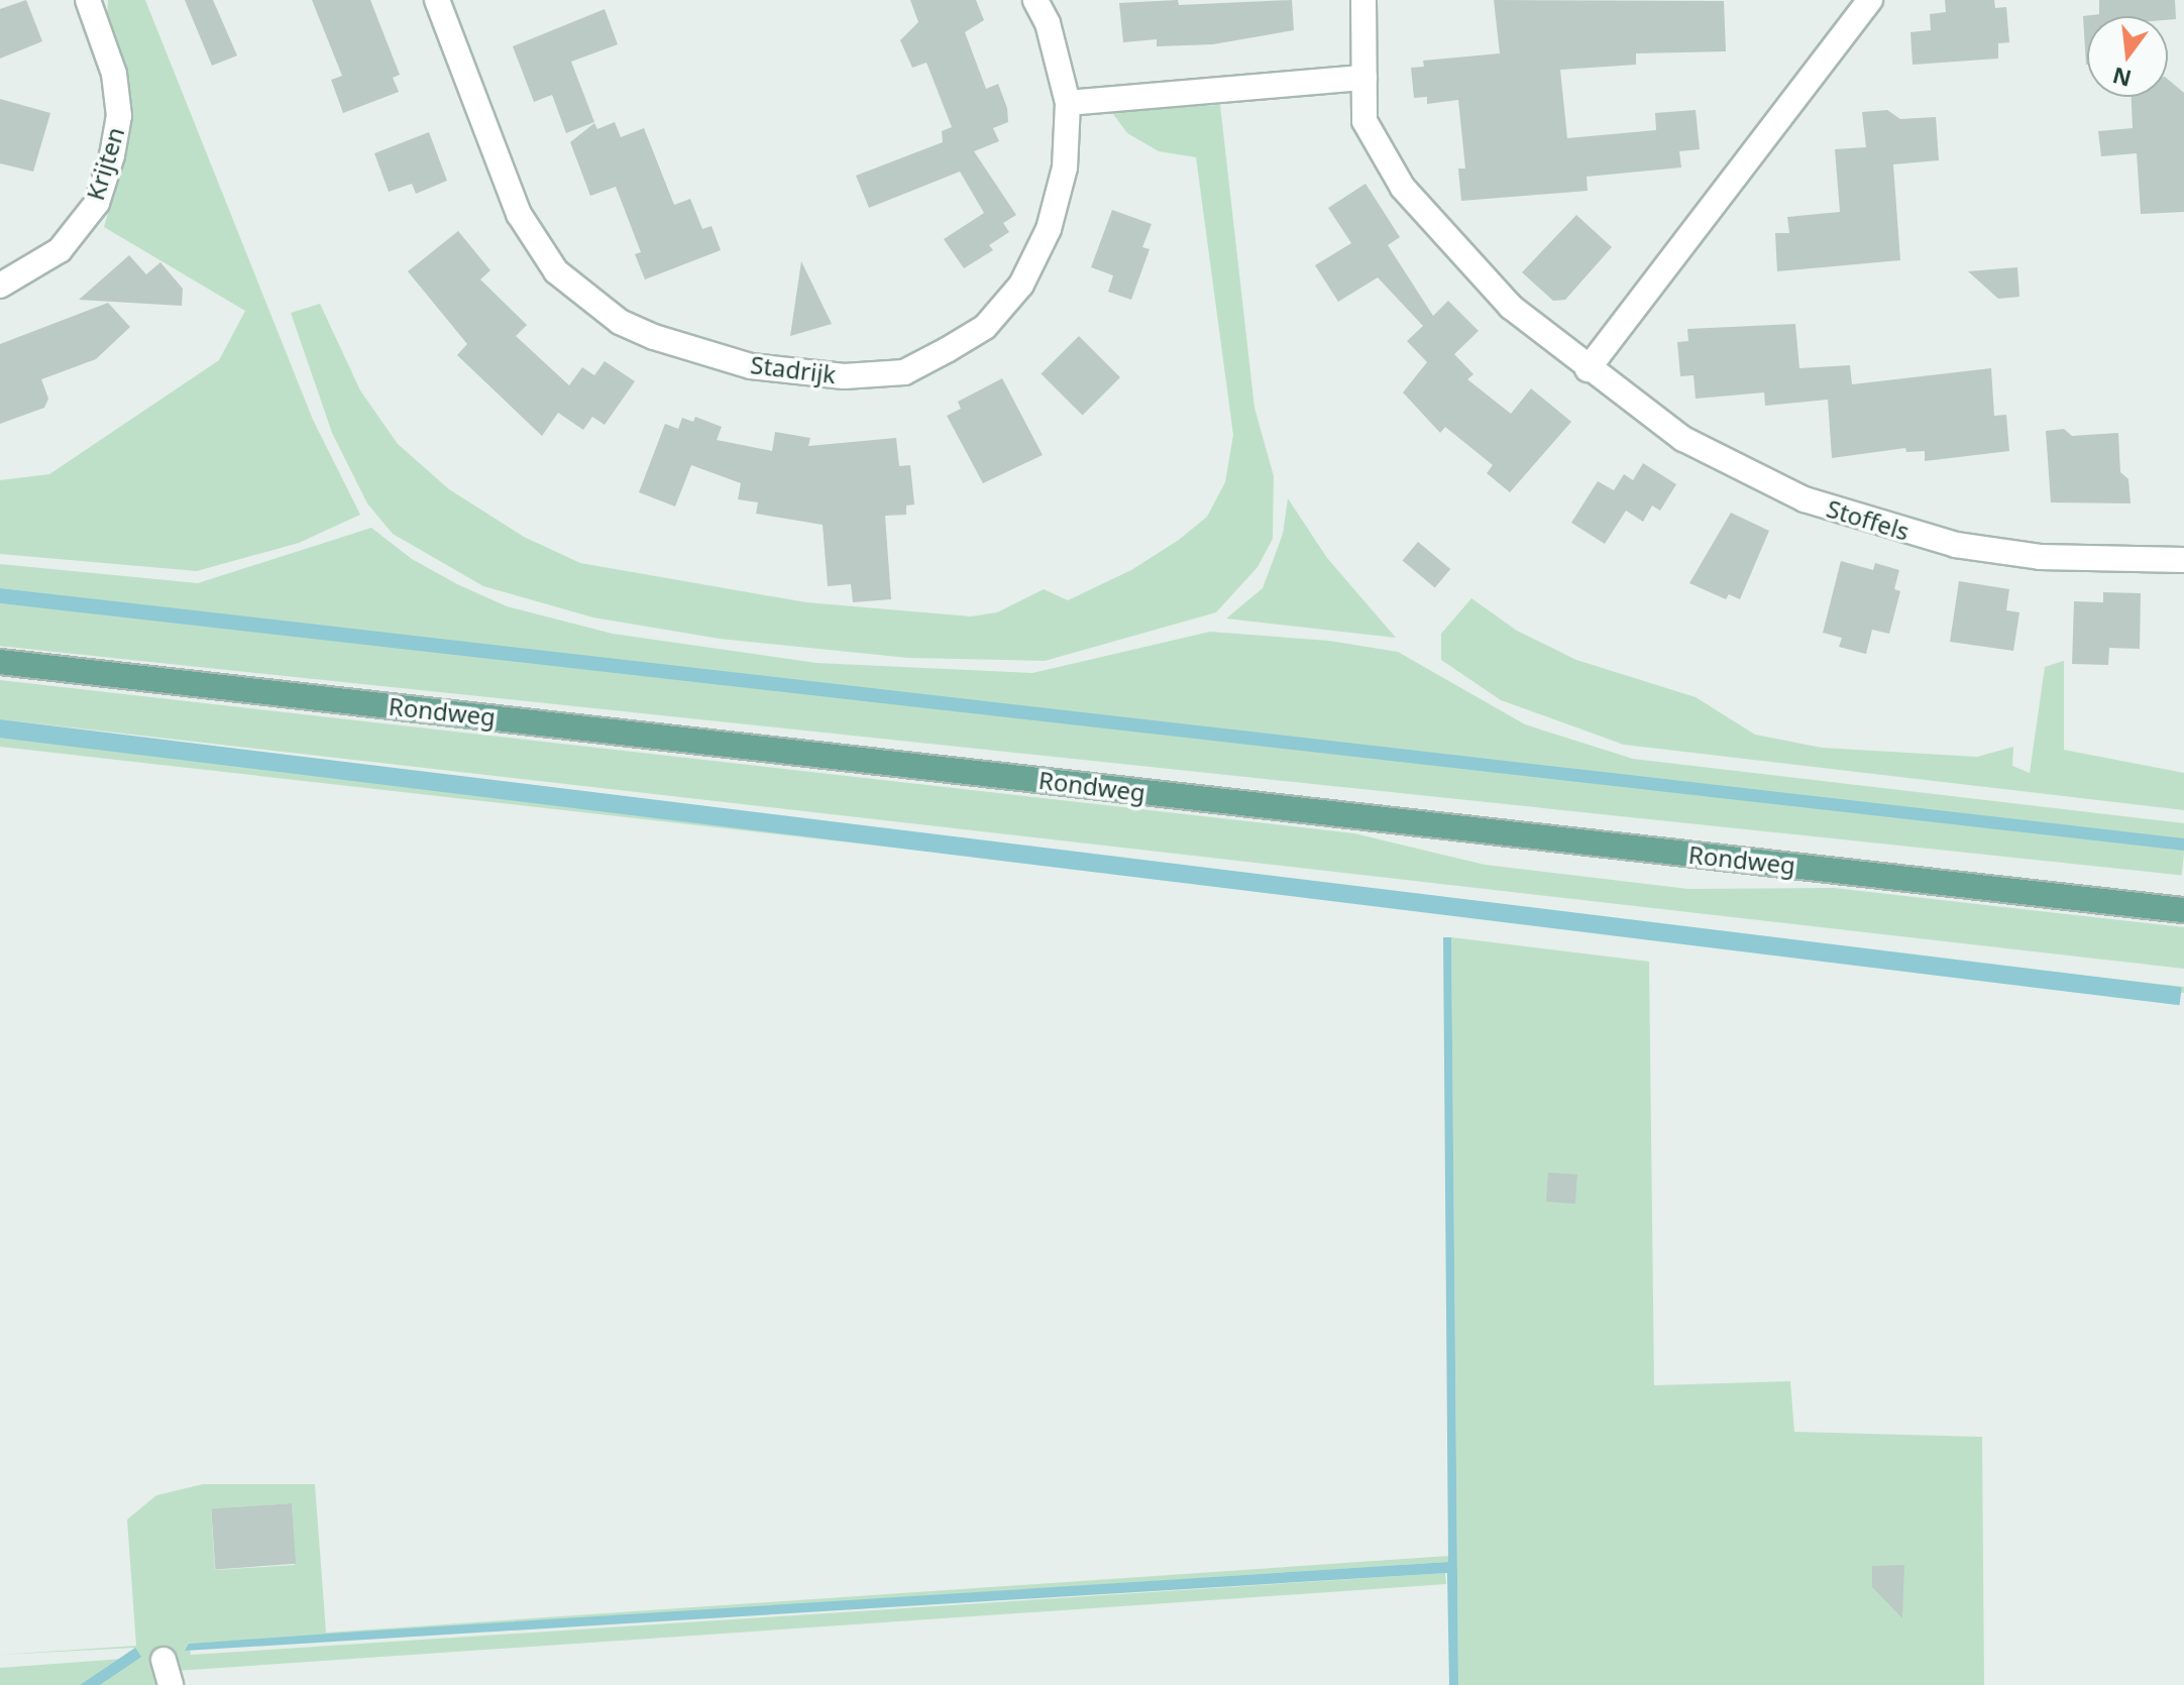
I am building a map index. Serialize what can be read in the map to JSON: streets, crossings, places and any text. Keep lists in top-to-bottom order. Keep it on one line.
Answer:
{"streets":{"main road":["Rondweg"],"street":["Krijten","Stadrijk","Stoffels"]},"north":"bottom"}
